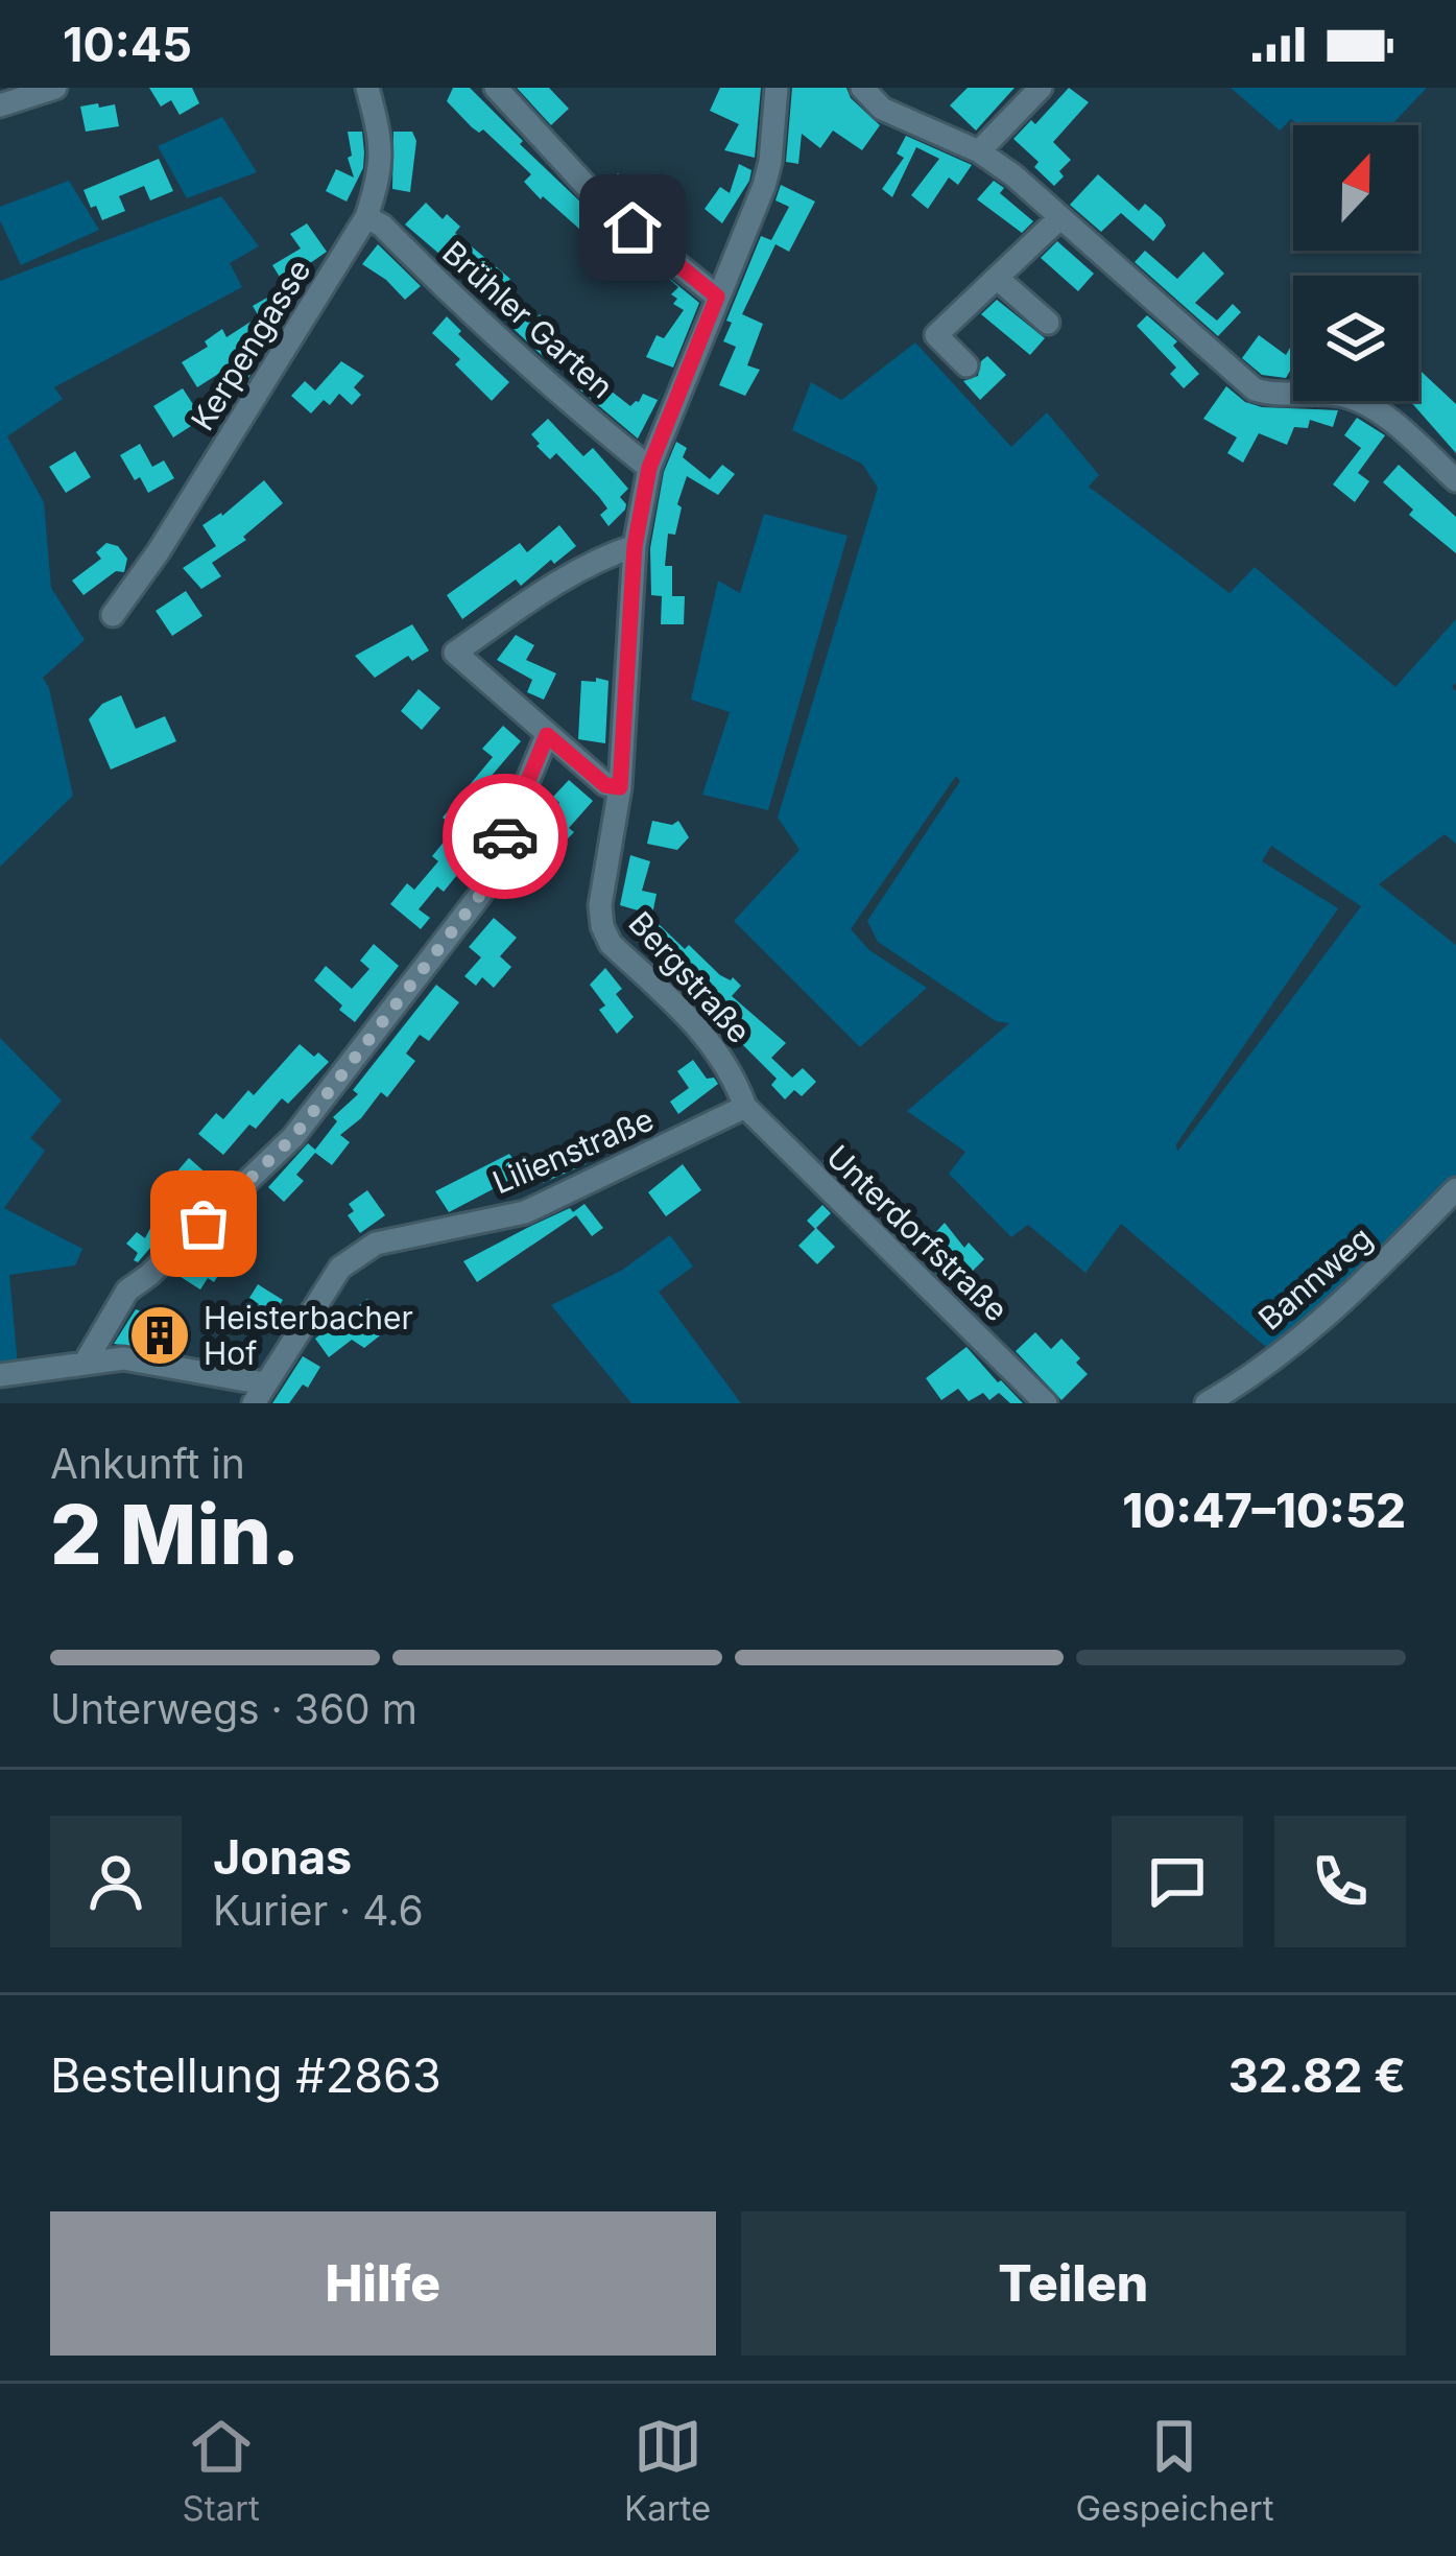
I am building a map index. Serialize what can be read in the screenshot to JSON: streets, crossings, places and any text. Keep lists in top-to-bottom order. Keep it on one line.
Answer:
{"streets":{"street":["Brühler Garten","Kerpengasse","Bergstraße","Lilienstraße","Unterdorfstraße","Bannweg"]},"crossings":[["Brühler Garten","Kerpengasse"],["Brühler Garten","Bergstraße"],["Bergstraße","Lilienstraße"],["Bergstraße","Unterdorfstraße"],["Lilienstraße","Unterdorfstraße"]],"places":{"building":["Heisterbacher Hof"]},"north":"top","page":{"status":"10:45","heading":["2 Min.","Ankunft in","10:47–10:52"],"panel":["Jonas","Kurier · 4.6","Bestellung #2863","32.82 €"],"bar":"Unterwegs · 360 m","buttons":["Hilfe","Teilen"],"tabs":["Start","Karte","Gespeichert"]}}
